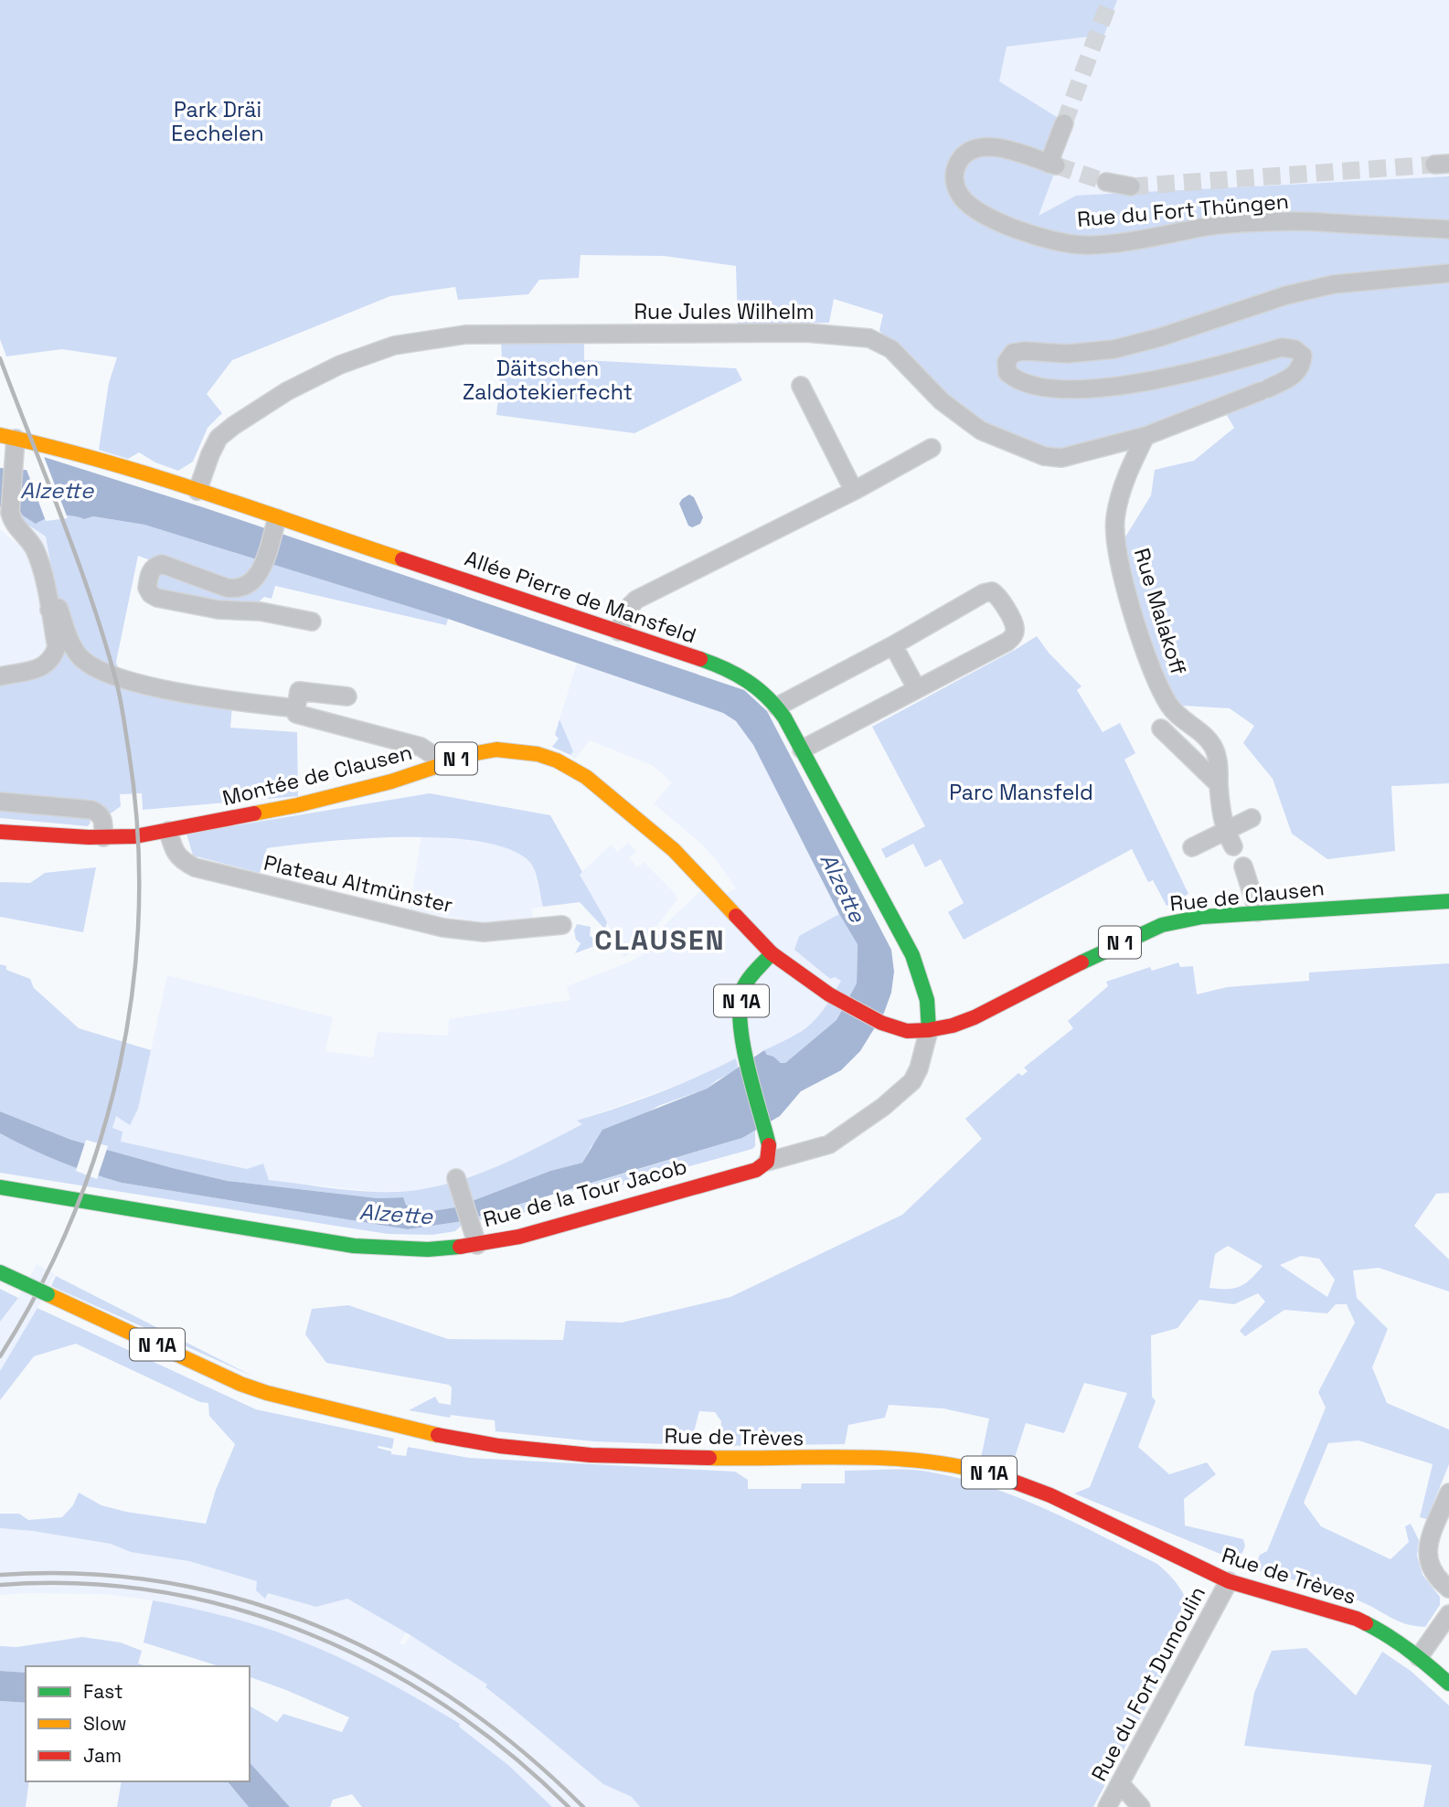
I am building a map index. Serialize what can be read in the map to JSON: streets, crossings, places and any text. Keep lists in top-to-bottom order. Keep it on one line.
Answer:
{"streets":{"main road":["Allée Pierre de Mansfeld","N 1","Montée de Clausen","Rue de Clausen","N 1A","Rue de la Tour Jacob","Rue de Trèves"],"street":["Rue du Fort Thüngen","Rue Jules Wilhelm","Rue Malakoff","Plateau Altmünster","Rue du Fort Dumoulin"]},"crossings":[["Rue Jules Wilhelm","Allée Pierre de Mansfeld"],["Rue Jules Wilhelm","Rue Malakoff"],["Allée Pierre de Mansfeld","Montée de Clausen"],["Allée Pierre de Mansfeld","Rue de Clausen"],["Allée Pierre de Mansfeld","Rue de la Tour Jacob"],["Montée de Clausen","Plateau Altmünster"],["Montée de Clausen","Rue de Clausen"],["Montée de Clausen","N 1A"],["Montée de Clausen","Rue de la Tour Jacob"],["Rue de Clausen","Rue de la Tour Jacob"],["N 1A","Rue de la Tour Jacob"],["Rue de Trèves","Rue du Fort Dumoulin"]],"districts":["CLAUSEN"],"water":["Alzette"],"parks":["Park Dräi Eechelen","Däitschen Zaldotekierfecht","Parc Mansfeld"],"legend":["Fast","Slow","Jam"]}
